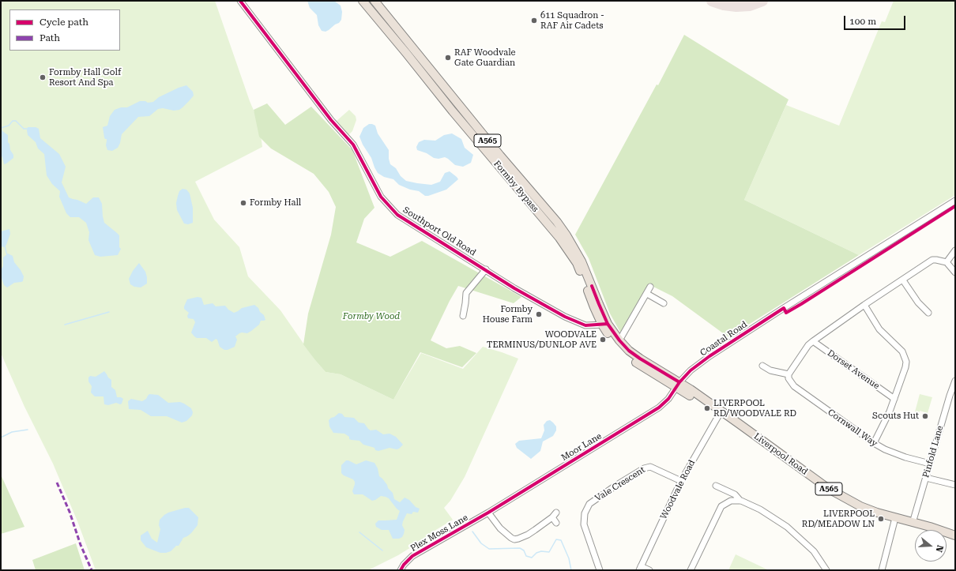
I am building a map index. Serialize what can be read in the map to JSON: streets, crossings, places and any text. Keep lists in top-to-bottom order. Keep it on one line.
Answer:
{"streets":{"highway":["A565","Formby Bypass","Liverpool Road"],"street":["Southport Old Road","Coastal Road","Dorset Avenue","Cornwall Way","Moor Lane","Pinfold Lane","Vale Crescent","Woodvale Road","Plex Moss Lane"]},"crossings":[["Formby Bypass","Southport Old Road"],["Formby Bypass","Liverpool Road"],["Southport Old Road","Liverpool Road"],["Coastal Road","Moor Lane"],["Coastal Road","Liverpool Road"],["Cornwall Way","Pinfold Lane"],["Moor Lane","Liverpool Road"],["Moor Lane","Plex Moss Lane"],["Pinfold Lane","Liverpool Road"],["Liverpool Road","Woodvale Road"],["Vale Crescent","Woodvale Road"]],"parks":["Formby Wood"],"places":["611 Squadron - RAF Air Cadets","RAF Woodvale Gate Guardian","Formby Hall Golf Resort And Spa","Formby Hall","Formby House Farm","WOODVALE TERMINUS/DUNLOP AVE","LIVERPOOL RD/WOODVALE RD","Scouts Hut","LIVERPOOL RD/MEADOW LN"],"legend":["Cycle path","Path"],"scale_bar":"100 m","north":"right"}
